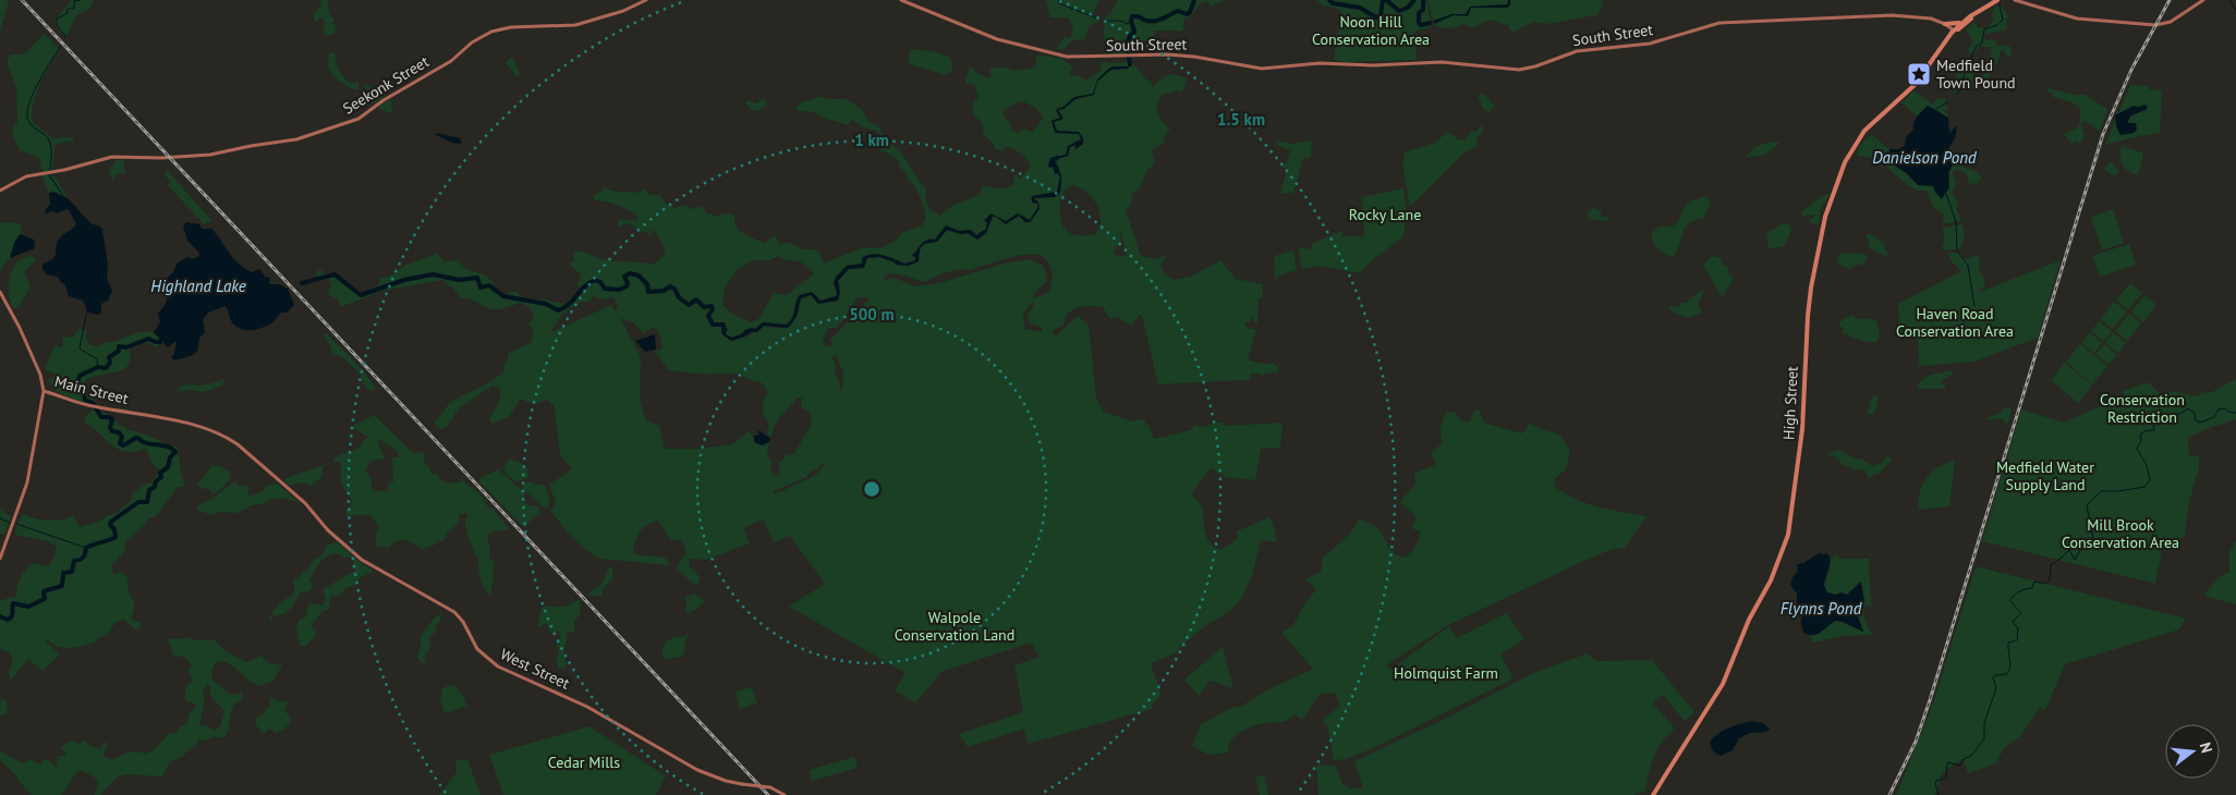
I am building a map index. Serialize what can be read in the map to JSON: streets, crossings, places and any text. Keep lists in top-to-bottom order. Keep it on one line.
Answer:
{"streets":{"main road":["South Street","Seekonk Street","Main Street","High Street","West Street"]},"crossings":[["South Street","High Street"],["Main Street","West Street"]],"water":["Danielson Pond","Highland Lake","Flynns Pond"],"parks":["Noon Hill Conservation Area","Rocky Lane","Haven Road Conservation Area","Conservation Restriction","Medfield Water Supply Land","Mill Brook Conservation Area","Walpole Conservation Land","Holmquist Farm","Cedar Mills"],"places":{"place":["Medfield Town Pound"]},"north":"right","rings":["1.5 km","1 km","500 m"]}
